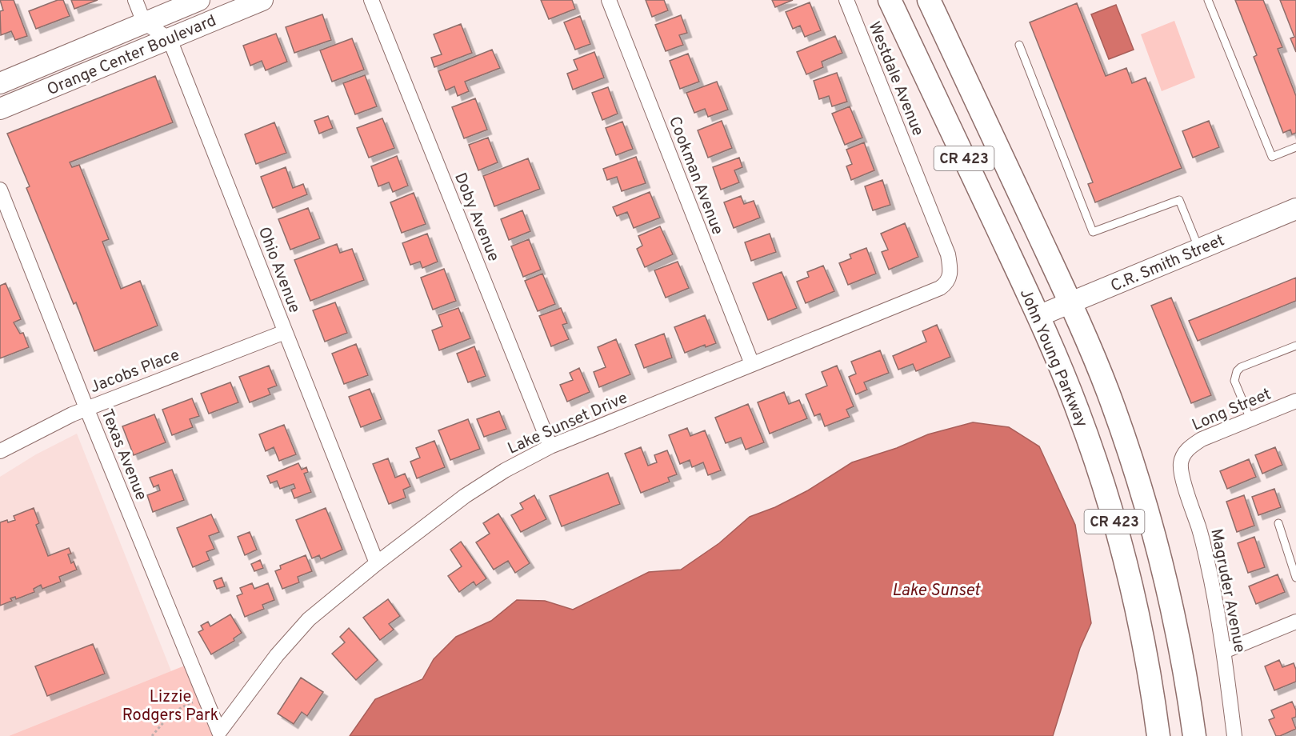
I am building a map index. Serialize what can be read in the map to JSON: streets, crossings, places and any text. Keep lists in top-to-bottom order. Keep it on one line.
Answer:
{"streets":{"main road":["CR 423","John Young Parkway"],"street":["Orange Center Boulevard","Westdale Avenue","Cookman Avenue","Doby Avenue","C.R. Smith Street","Ohio Avenue","Jacobs Place","Long Street","Lake Sunset Drive","Texas Avenue","Magruder Avenue"]},"crossings":[["Orange Center Boulevard","Ohio Avenue"],["Westdale Avenue","Lake Sunset Drive"],["CR 423","C.R. Smith Street"],["Cookman Avenue","Lake Sunset Drive"],["Doby Avenue","Lake Sunset Drive"],["C.R. Smith Street","John Young Parkway"],["Ohio Avenue","Jacobs Place"],["Ohio Avenue","Lake Sunset Drive"],["Jacobs Place","Texas Avenue"],["Long Street","Magruder Avenue"],["Lake Sunset Drive","Texas Avenue"]],"water":["Lake Sunset"],"parks":["Lizzie Rodgers Park"]}
